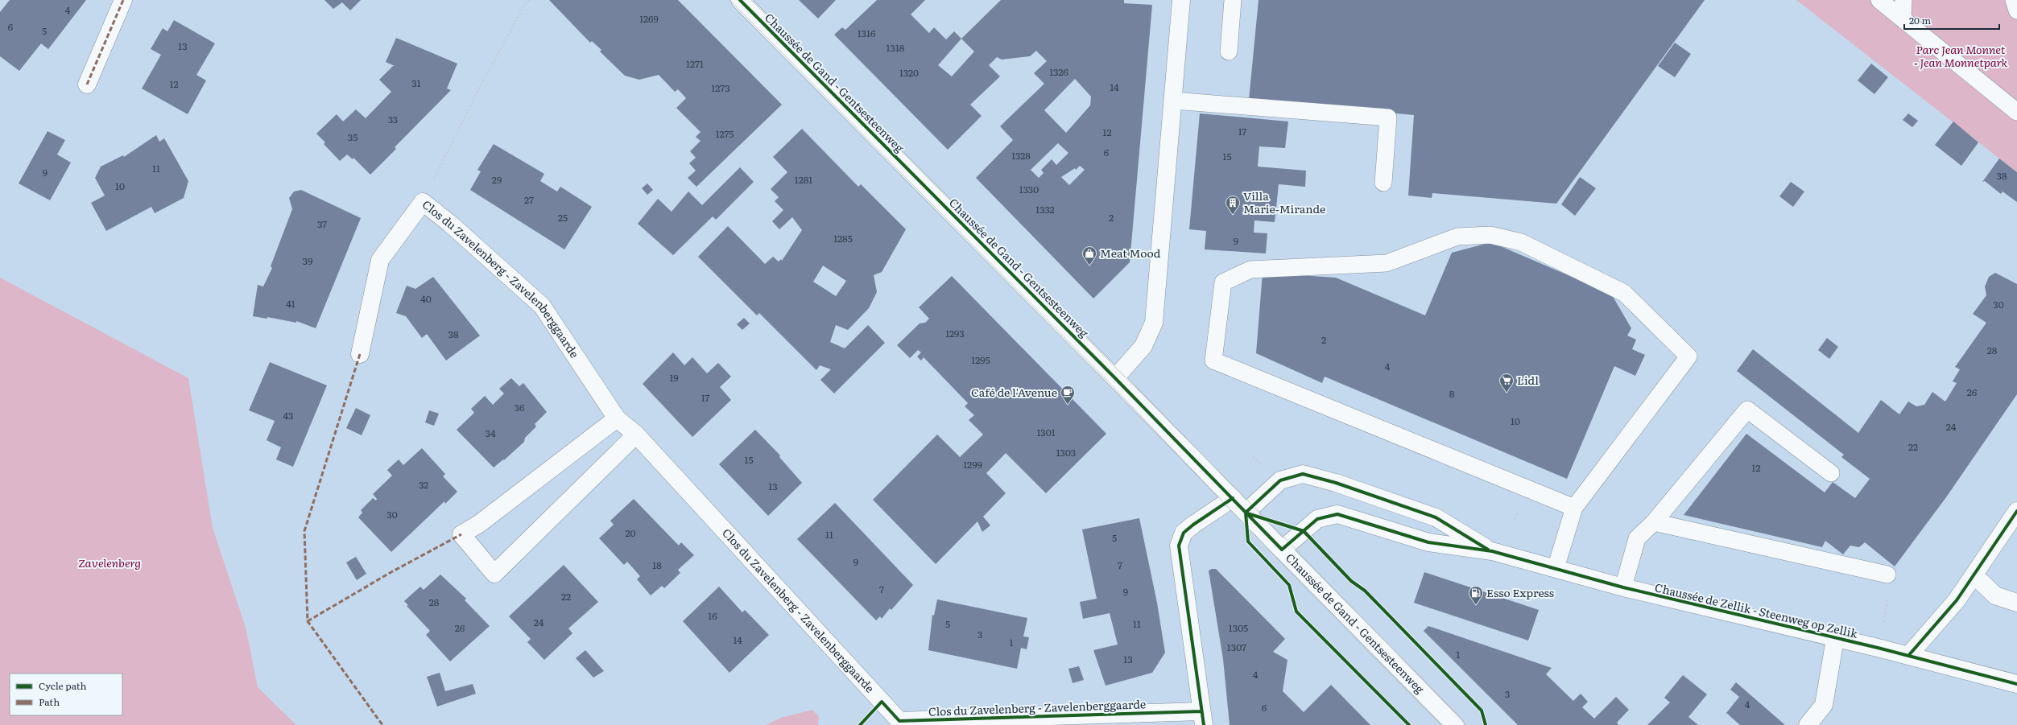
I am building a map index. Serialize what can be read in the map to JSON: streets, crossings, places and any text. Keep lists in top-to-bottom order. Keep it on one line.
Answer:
{"streets":{"street":["Chaussée de Gand - Gentsesteenweg","Clos du Zavelenberg - Zavelenberggaarde","Chaussée de Zellik - Steenweg op Zellik"]},"crossings":[["Chaussée de Gand - Gentsesteenweg","Chaussée de Zellik - Steenweg op Zellik"]],"parks":["Parc Jean Monnet - Jean Monnetpark","Zavelenberg"],"places":{"building":["Villa Marie-Mirande"],"shop":["Meat Mood"],"supermarket":["Lidl"],"cafe":["Café de l'Avenue"],"fuel station":["Esso Express"]},"house_numbers":["4","1269","6","5","1316","13","1318","1271","1326","1320","31","12","14","1273","33","17","12","1275","35","6","1328","15","11","9","38","29","1281","10","1330","27","1332","25","2","37","1285","9","39","40","41","30","1293","38","2","28","1295","4","19","26","8","17","36","43","10","24","1301","34","22","1303","15","1299","12","32","13","30","20","11","5","9","18","7","7","9","22","28","16","24","5","11","26","1305","3","14","1","1307","1","13","4","3","4","6"],"legend":["Cycle path","Path"],"scale_bar":"20 m"}
